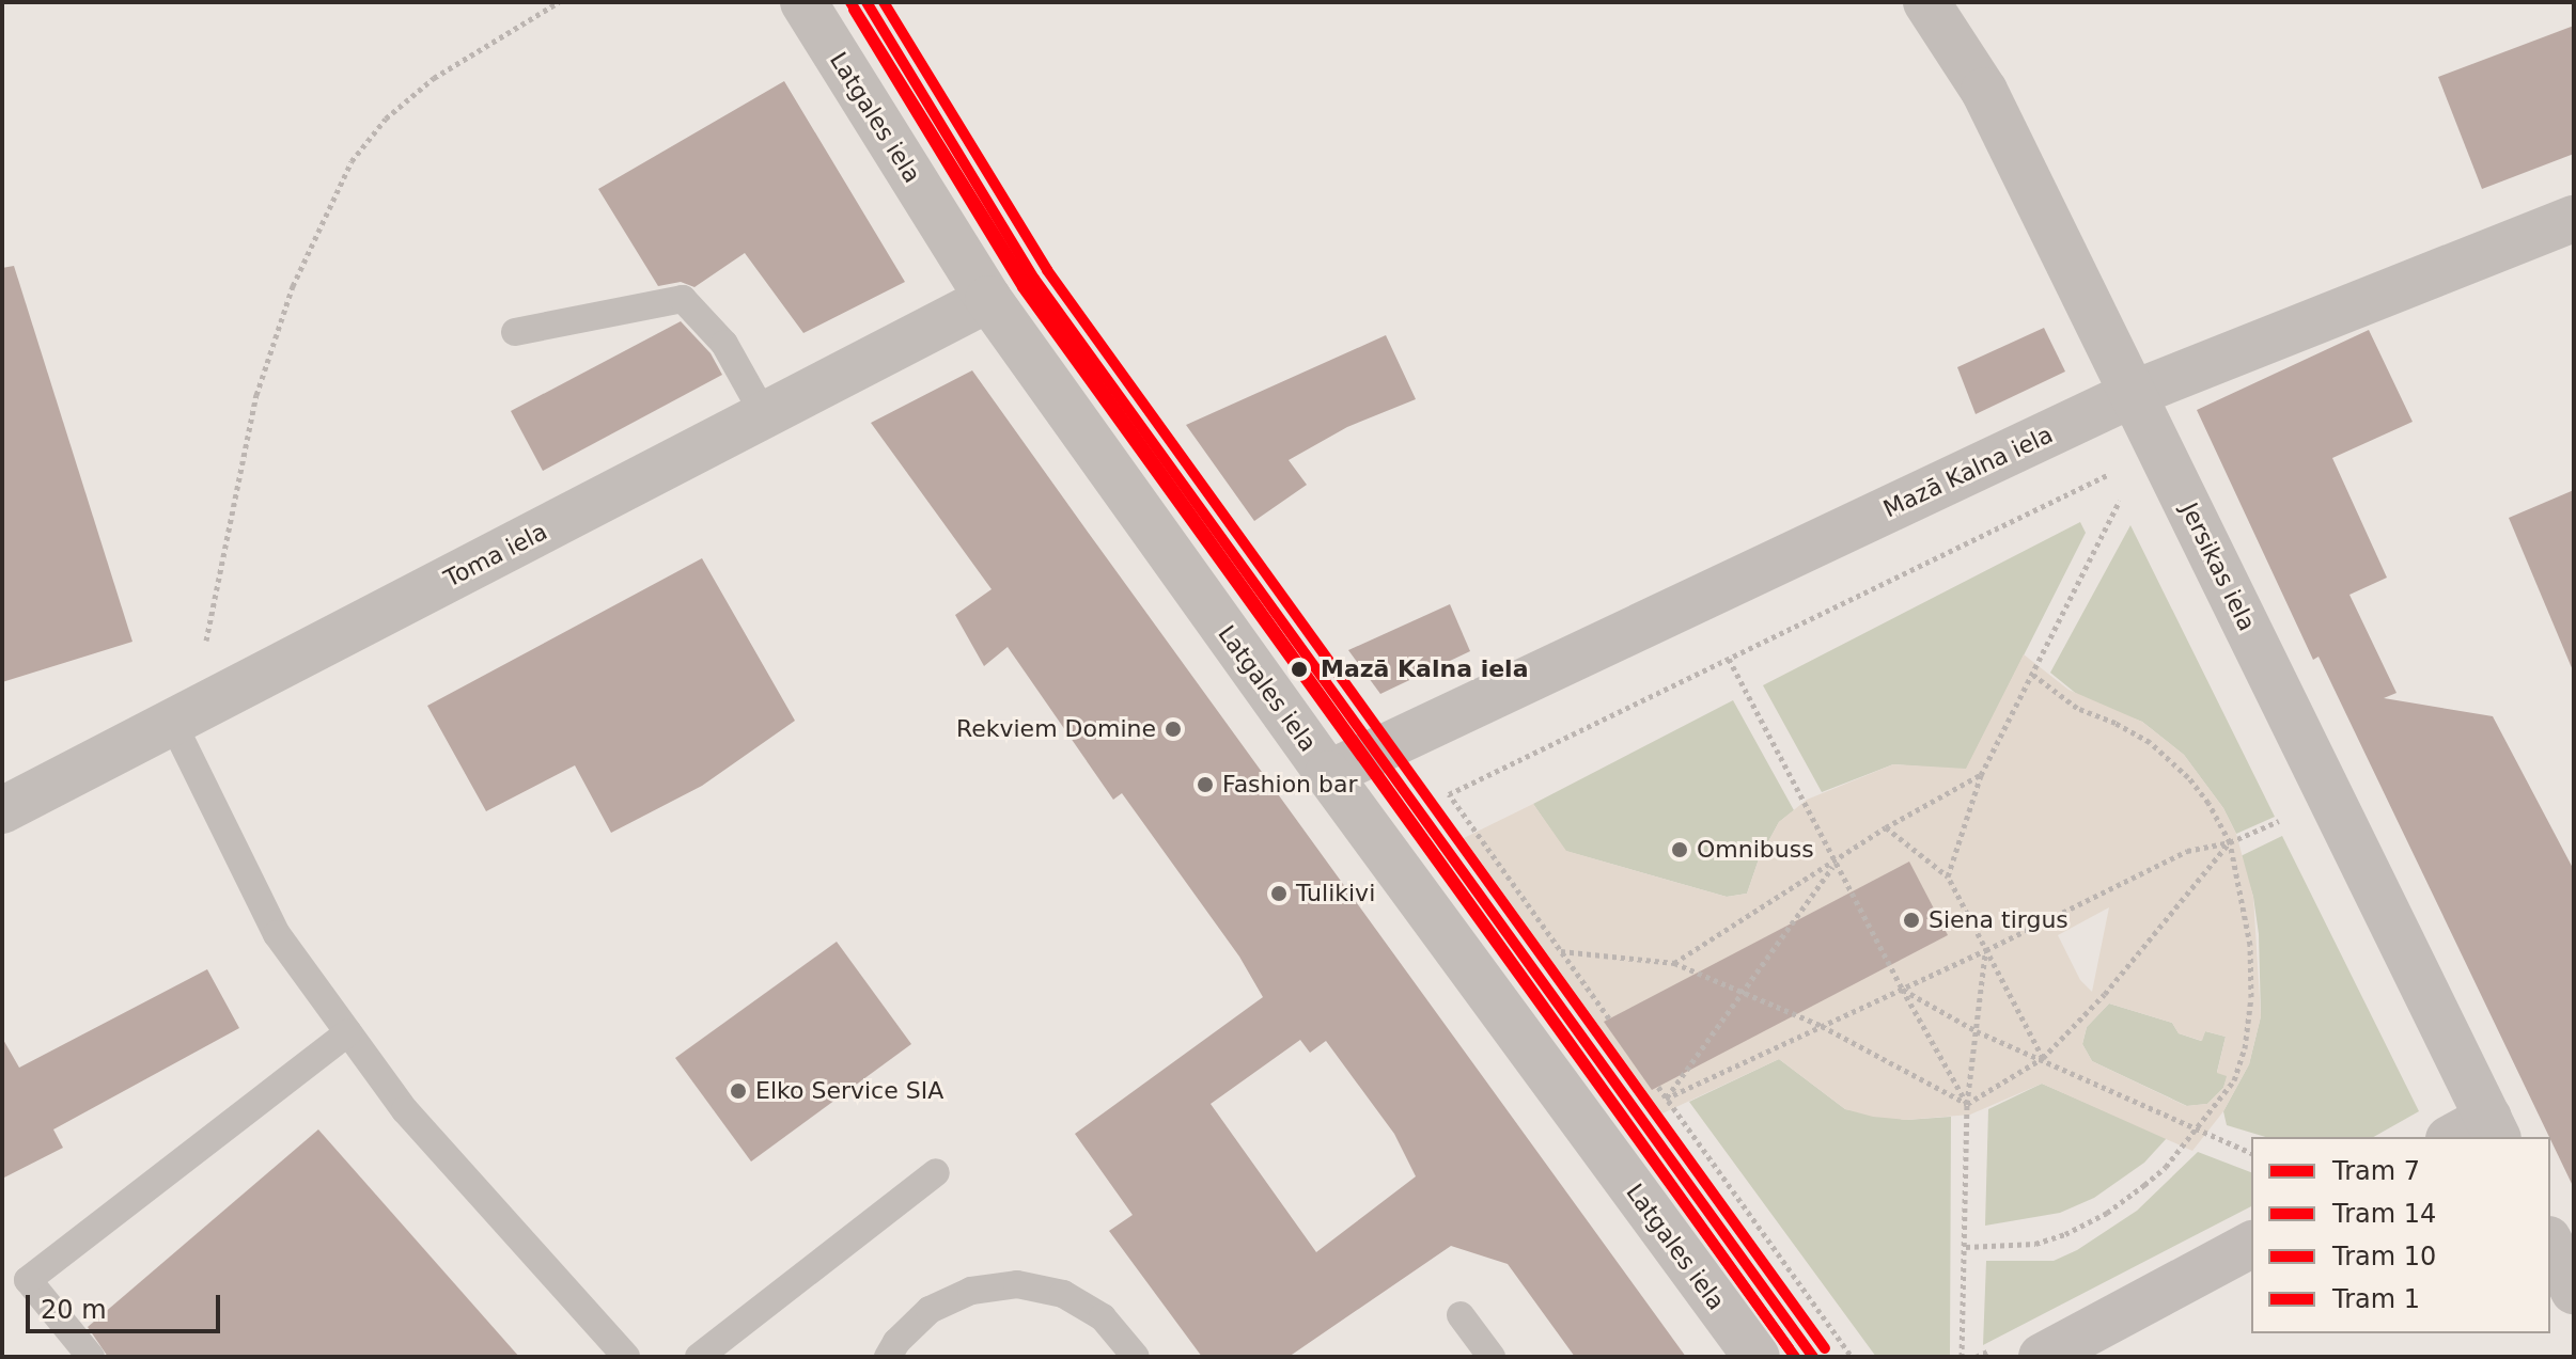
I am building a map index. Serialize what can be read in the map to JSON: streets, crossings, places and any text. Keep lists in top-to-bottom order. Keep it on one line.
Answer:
{"streets":{"street":["Latgales iela","Mazā Kalna iela","Toma iela","Jersikas iela"]},"crossings":[["Latgales iela","Mazā Kalna iela"],["Latgales iela","Toma iela"],["Mazā Kalna iela","Jersikas iela"]],"places":["Mazā Kalna iela","Rekviem Domine","Fashion bar","Omnibuss","Tulikivi","Siena tirgus","Elko Service SIA"],"lines":["tram line 7","tram line 10","tram line 1","tram line 14"],"legend":["Tram 7","Tram 14","Tram 10","Tram 1"],"scale_bar":"20 m"}
